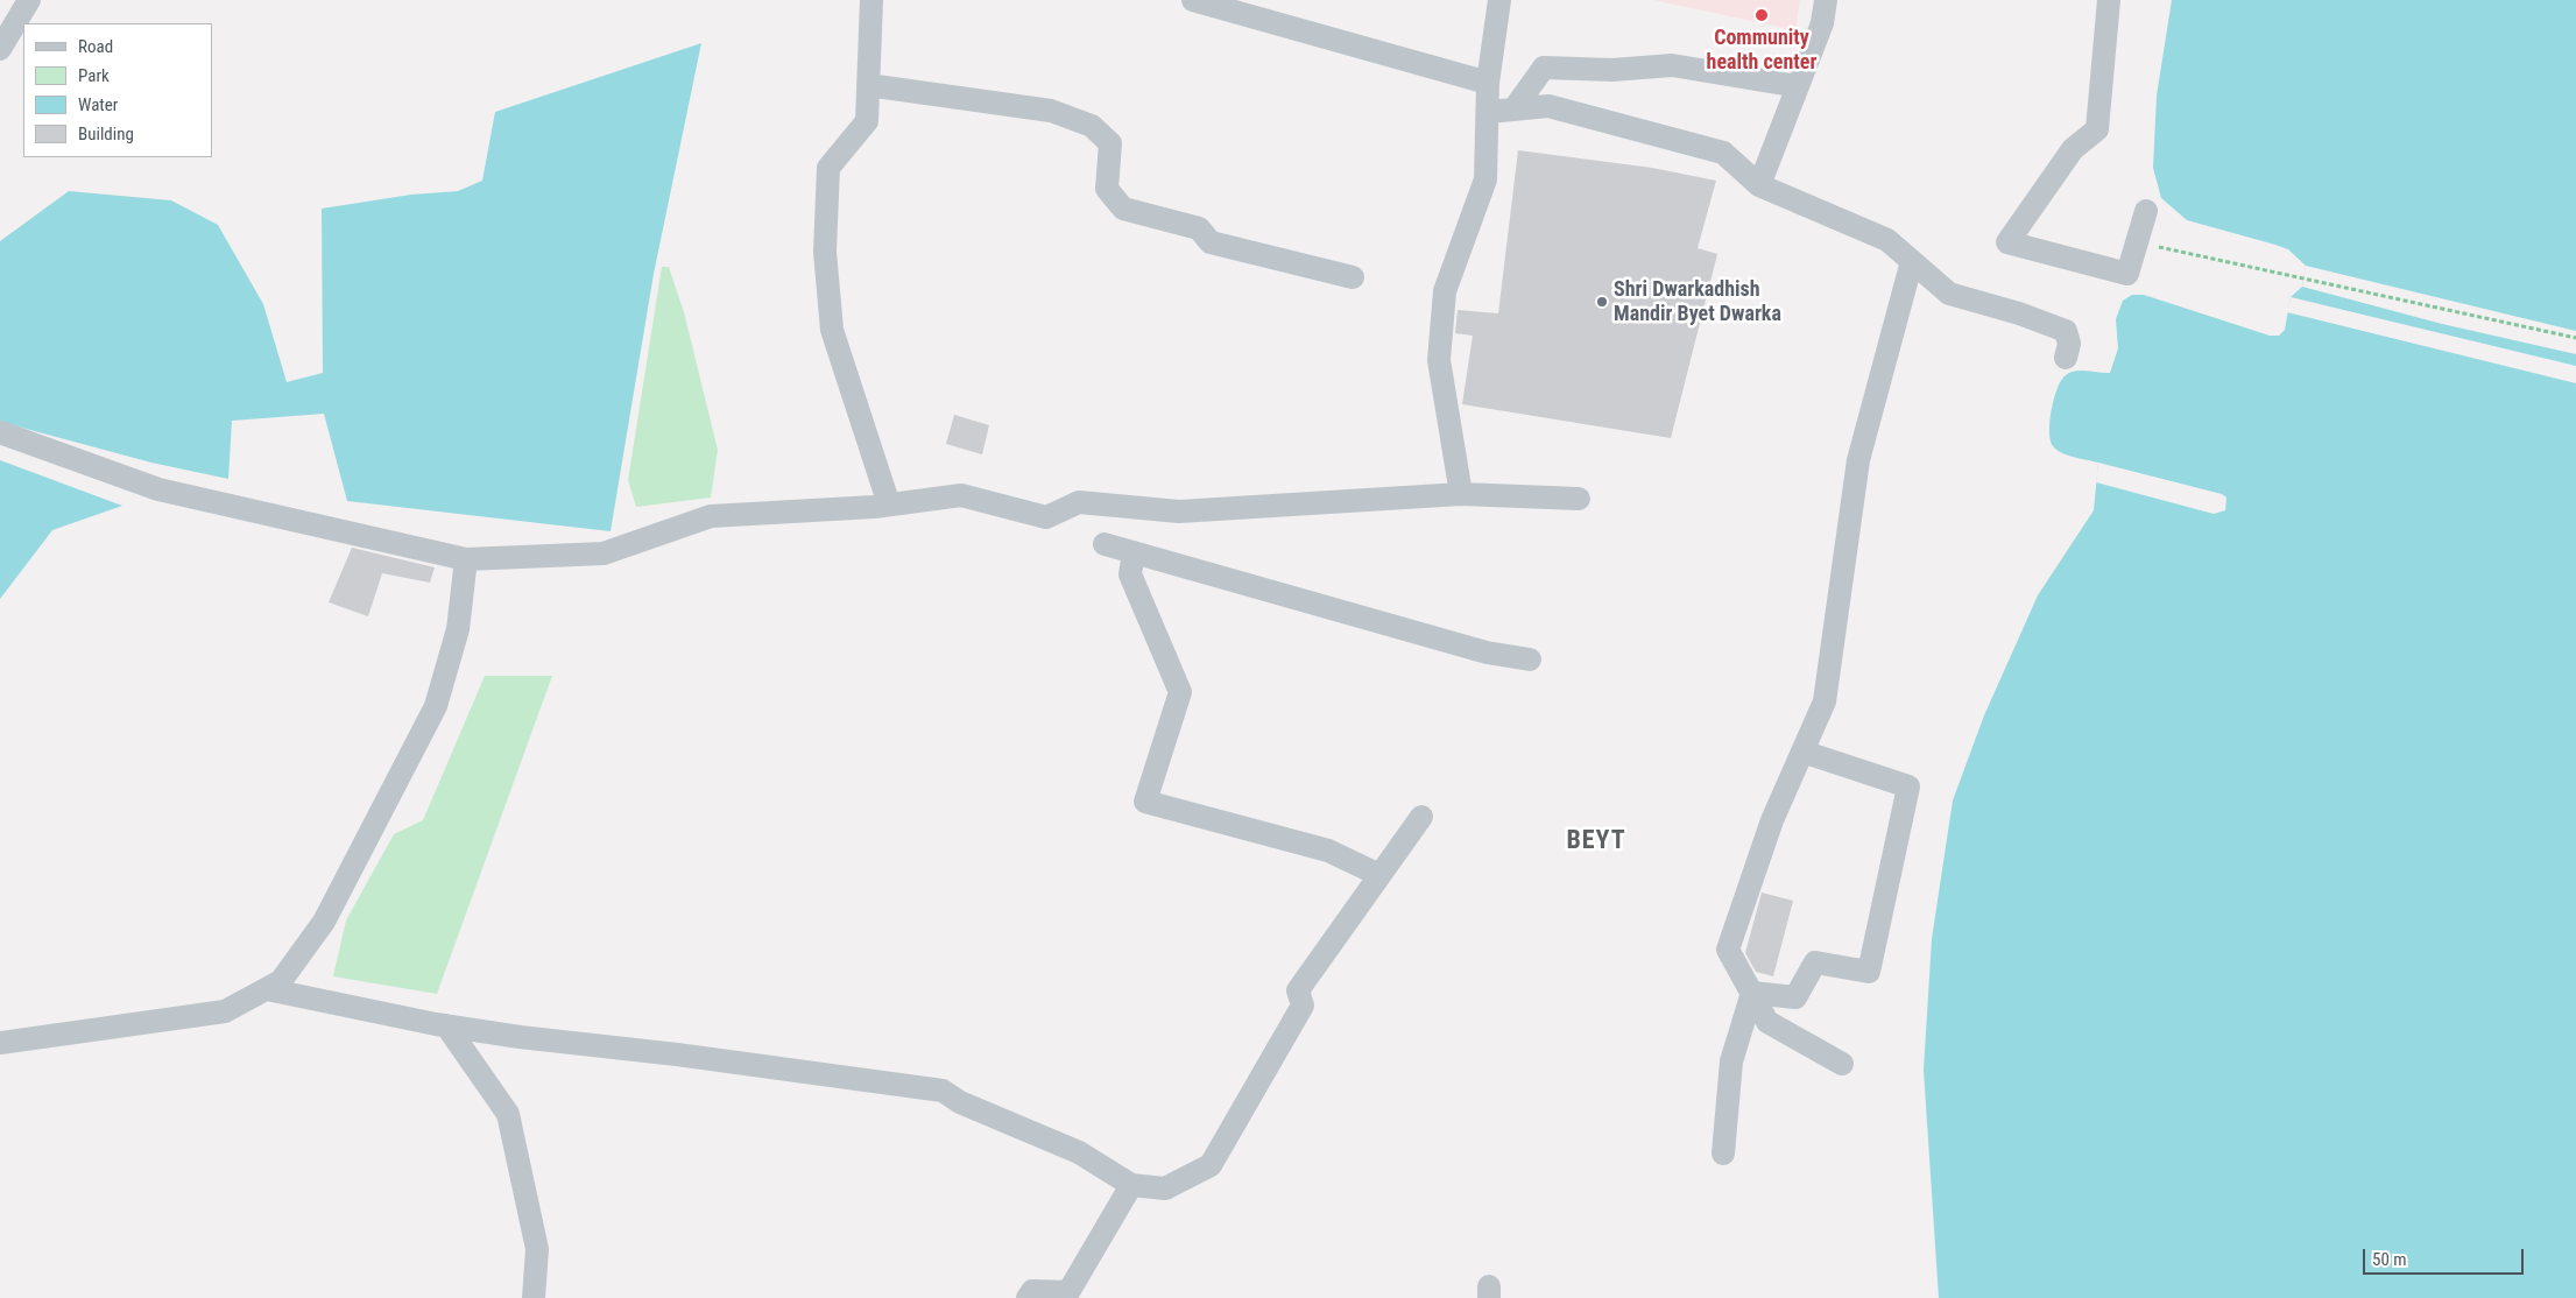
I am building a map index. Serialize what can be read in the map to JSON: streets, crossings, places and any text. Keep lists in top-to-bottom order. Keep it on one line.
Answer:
{"districts":["BEYT"],"places":["Community health center","Shri Dwarkadhish Mandir Byet Dwarka"],"legend":["Road","Park","Water","Building"],"scale_bar":"50 m"}
